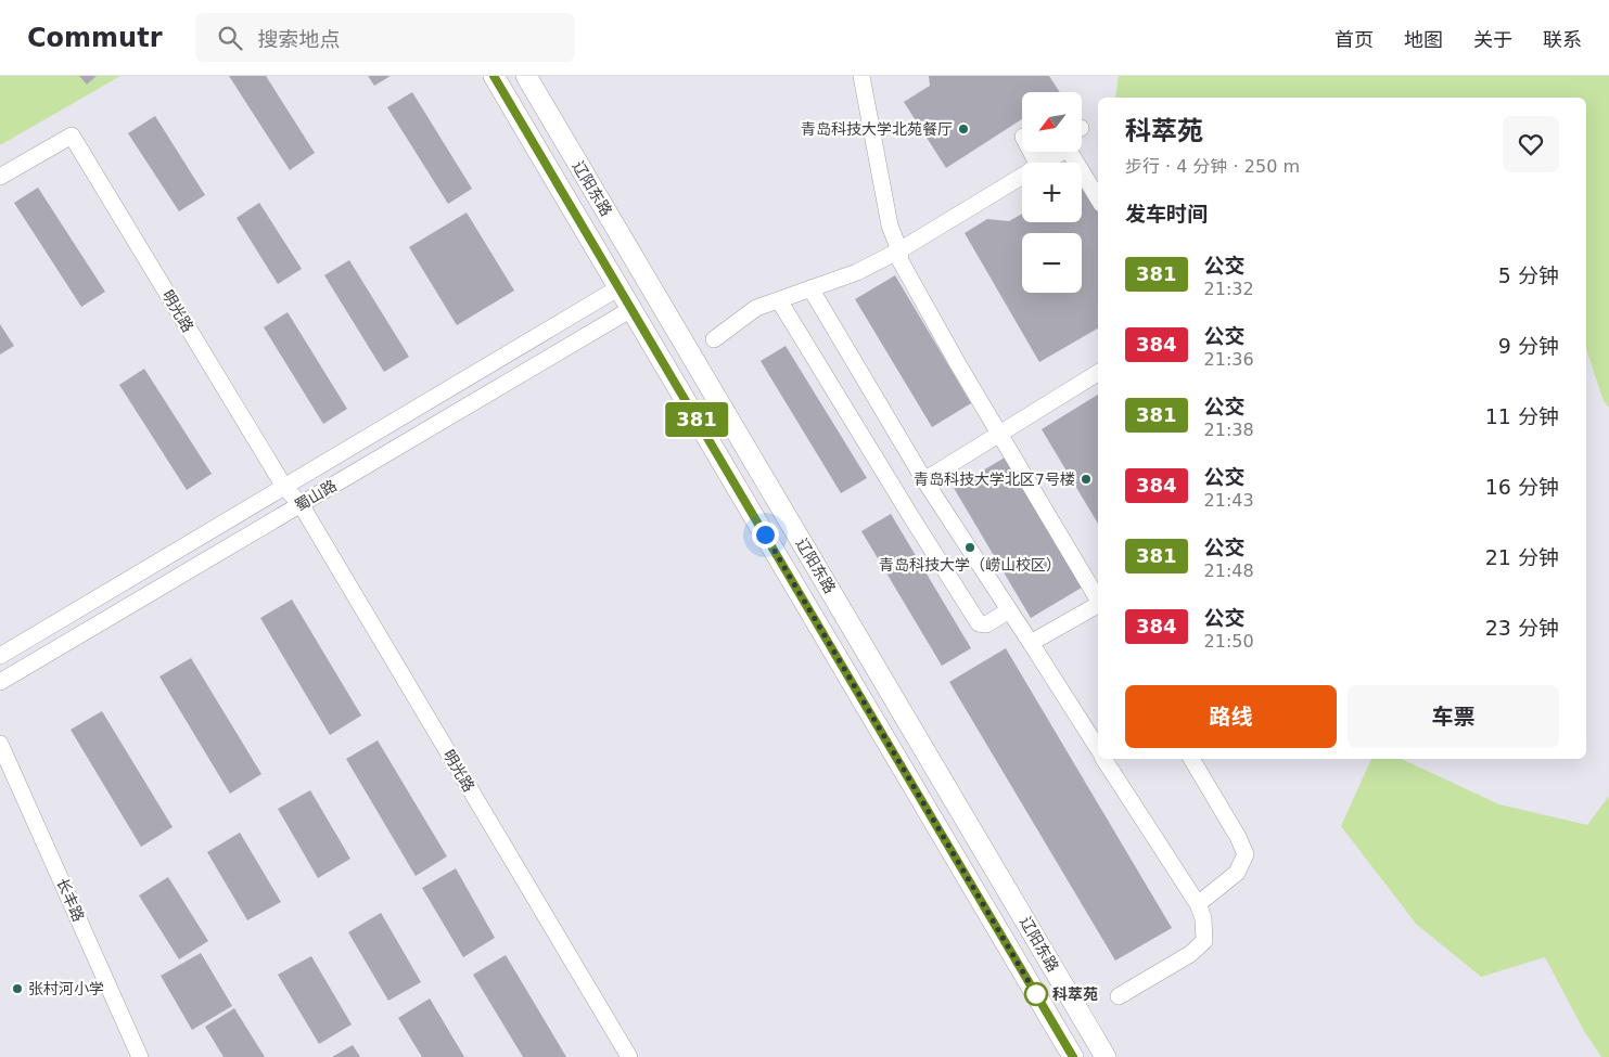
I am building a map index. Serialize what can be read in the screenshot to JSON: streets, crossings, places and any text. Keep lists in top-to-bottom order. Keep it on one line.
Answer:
{"streets":{"main road":["辽阳东路"],"street":["明光路","蜀山路","长丰路"]},"crossings":[["辽阳东路","蜀山路"],["明光路","蜀山路"]],"places":["青岛科技大学北苑餐厅","青岛科技大学北区7号楼","青岛科技大学（崂山校区）","张村河小学","科萃苑"],"lines":["bus line 381"],"north":"bottom left","page":{"header":"Commutr","search":"搜索地点","nav":["首页","地图","关于","联系"],"on_map":"381","map_buttons":["+","−"],"heading":[["科萃苑","步行 · 4 分钟 · 250 m"],"发车时间"],"list":[{"mark":"381","name":"公交","note":"21:32","value":"5 分钟"},{"mark":"384","name":"公交","note":"21:36","value":"9 分钟"},{"mark":"381","name":"公交","note":"21:38","value":"11 分钟"},{"mark":"384","name":"公交","note":"21:43","value":"16 分钟"},{"mark":"381","name":"公交","note":"21:48","value":"21 分钟"},{"mark":"384","name":"公交","note":"21:50","value":"23 分钟"}],"buttons":["路线","车票"]}}
